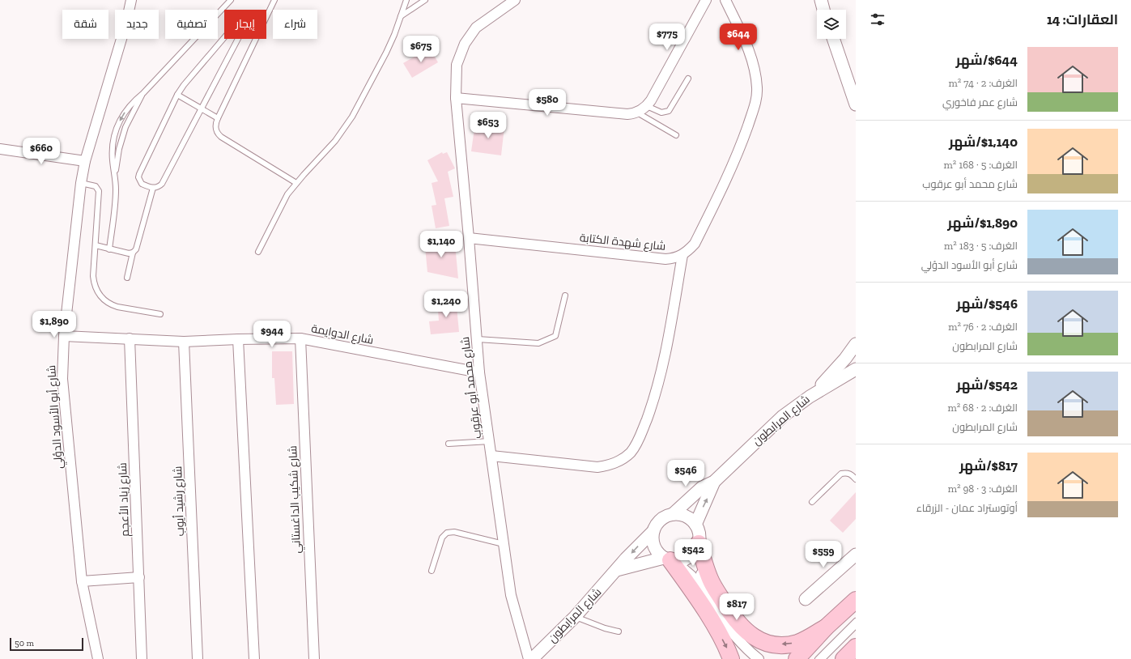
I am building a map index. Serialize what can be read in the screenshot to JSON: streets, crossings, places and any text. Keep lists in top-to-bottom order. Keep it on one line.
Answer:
{"streets":{"street":["شارع شهدة الكتابة","شارع الدوايمة","شارع محمد أبو عرقوب","شارع أبو الأسود الدؤلي","شارع المرابطون","شارع زياد الأعجم","شارع شكيب الداغستاني","شارع رشيد أيوب"]},"crossings":[["شارع شهدة الكتابة","شارع محمد أبو عرقوب"],["شارع الدوايمة","شارع محمد أبو عرقوب"],["شارع الدوايمة","شارع أبو الأسود الدؤلي"],["شارع الدوايمة","شارع زياد الأعجم"],["شارع الدوايمة","شارع شكيب الداغستاني"],["شارع الدوايمة","شارع رشيد أيوب"]],"scale_bar":"50 m","page":{"heading":"العقارات: 14","chip":["شراء","إيجار","تصفية","جديد","شقة"],"price":["$775","$644","$675","$580","$653","$660","$1,140","$1,240","$1,890","$944","$546","$542","$559","$817"],"list":[{"name":"$644/شهر","note":"الغرف: 2 · 74 m² · شارع عمر فاخوري"},{"name":"$1,140/شهر","note":"الغرف: 5 · 168 m² · شارع محمد أبو عرقوب"},{"name":"$1,890/شهر","note":"الغرف: 5 · 183 m² · شارع أبو الأسود الدؤلي"},{"name":"$546/شهر","note":"الغرف: 2 · 76 m² · شارع المرابطون"},{"name":"$542/شهر","note":"الغرف: 2 · 68 m² · شارع المرابطون"},{"name":"$817/شهر","note":"الغرف: 3 · 98 m² · أوتوستراد عمان - الزرقاء"}],"scale":"50 m"}}
